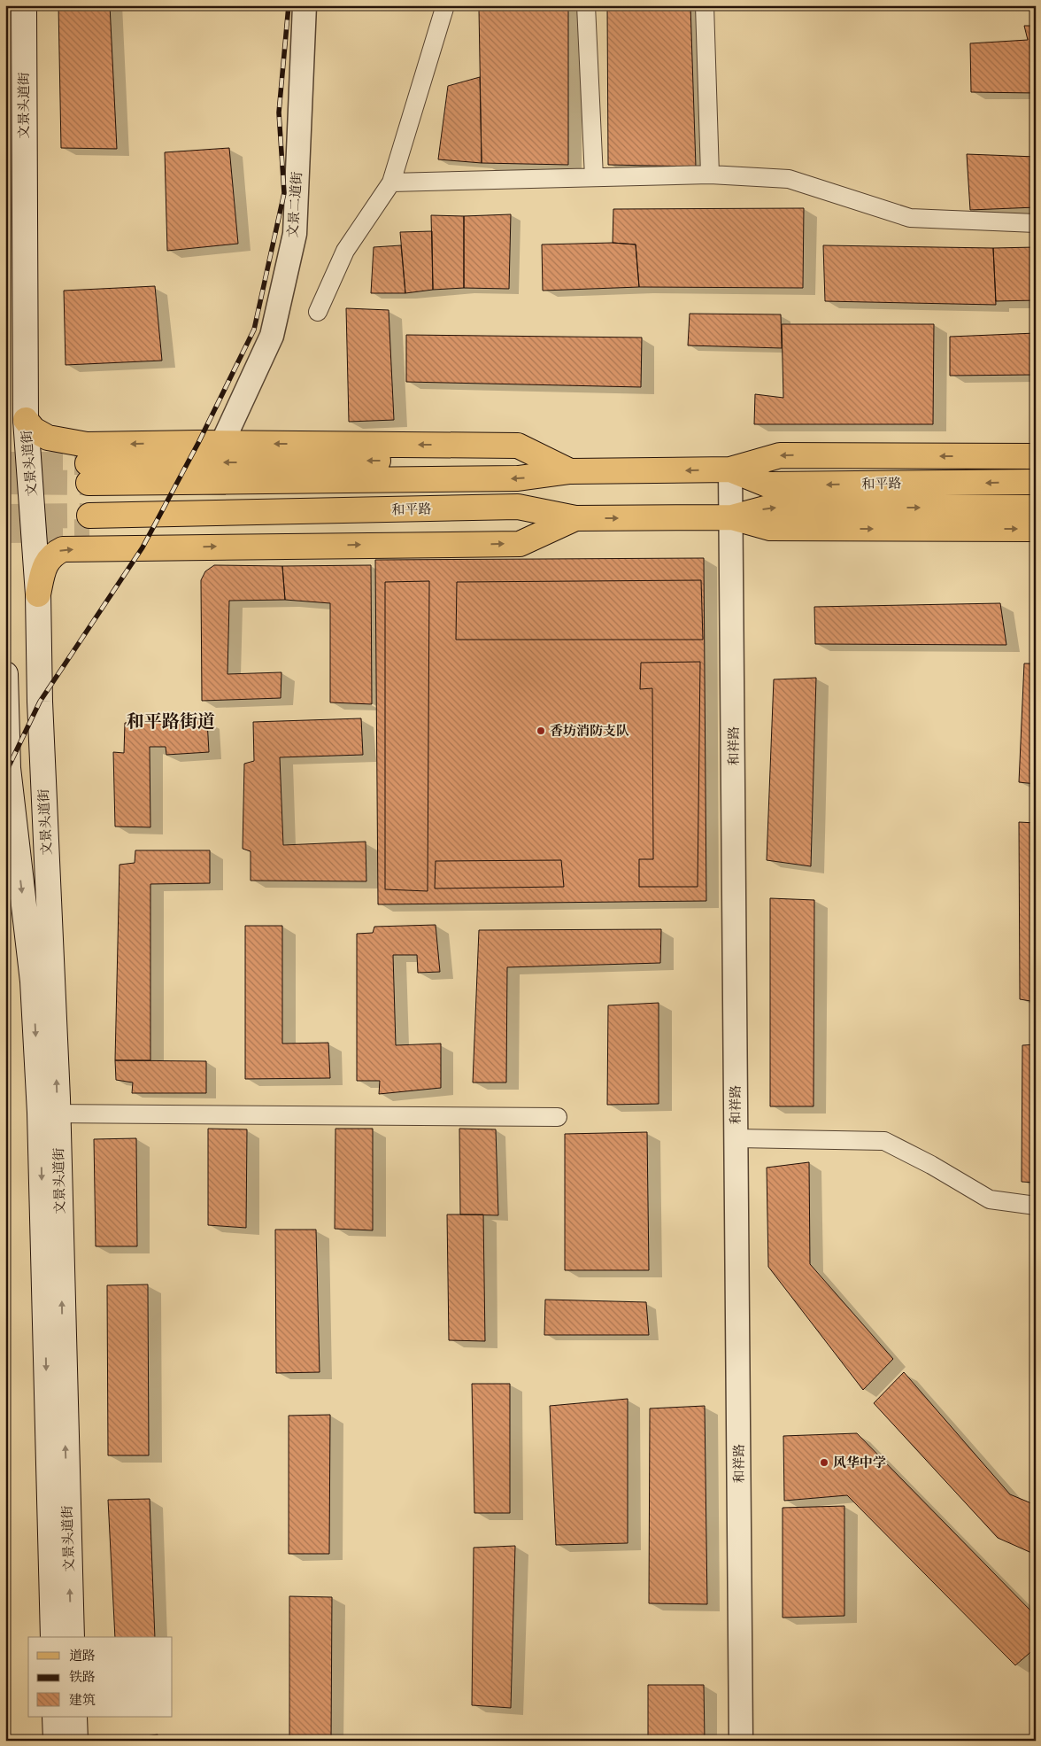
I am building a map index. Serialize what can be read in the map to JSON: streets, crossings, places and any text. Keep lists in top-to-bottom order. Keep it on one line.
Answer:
{"streets":{"main road":["文景头道街","和平路"],"street":["文景二道街","和祥路"]},"crossings":[["和平路","和祥路"]],"districts":["和平路街道"],"places":["香坊消防支队","风华中学"],"legend":["道路","铁路","建筑"]}
